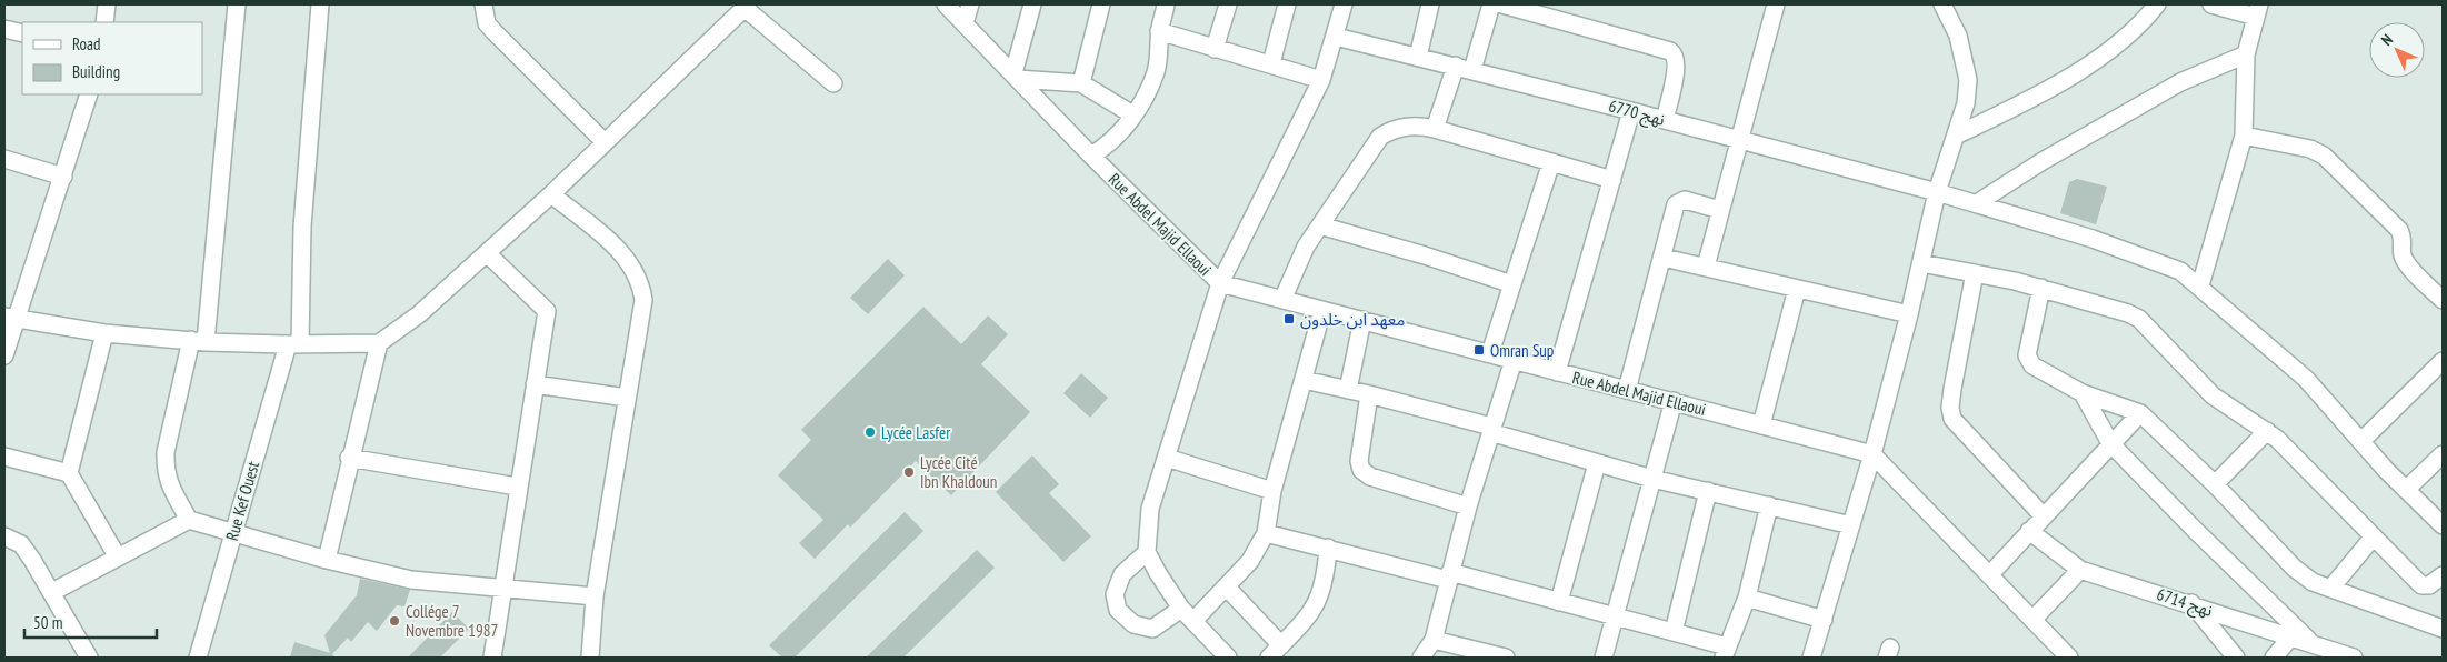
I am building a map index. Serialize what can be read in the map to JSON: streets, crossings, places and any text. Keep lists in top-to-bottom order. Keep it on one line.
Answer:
{"streets":{"street":["نهج 6770","Rue Abdel Majid Ellaoui","Rue Kef Ouest","نهج 6714"]},"places":{"transit":["معهد ابن خلدون","Omran Sup"],"other":["Lycée Lasfer","Lycée Cité Ibn Khaldoun","Collége 7 Novembre 1987"]},"legend":["Road","Building"],"scale_bar":"50 m","north":"top left"}
